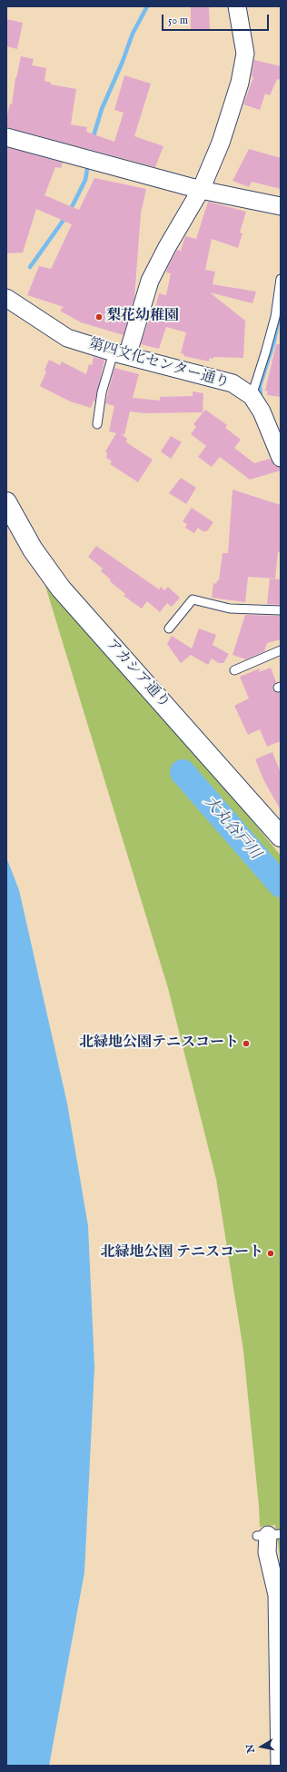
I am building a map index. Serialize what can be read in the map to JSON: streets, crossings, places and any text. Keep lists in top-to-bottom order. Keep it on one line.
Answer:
{"streets":{"street":["第四文化センター通り","アカシア通り"]},"water":["大丸谷戸川"],"places":["梨花幼稚園","北緑地公園テニスコート","北緑地公園 テニスコート"],"scale_bar":"50 m","north":"left"}
